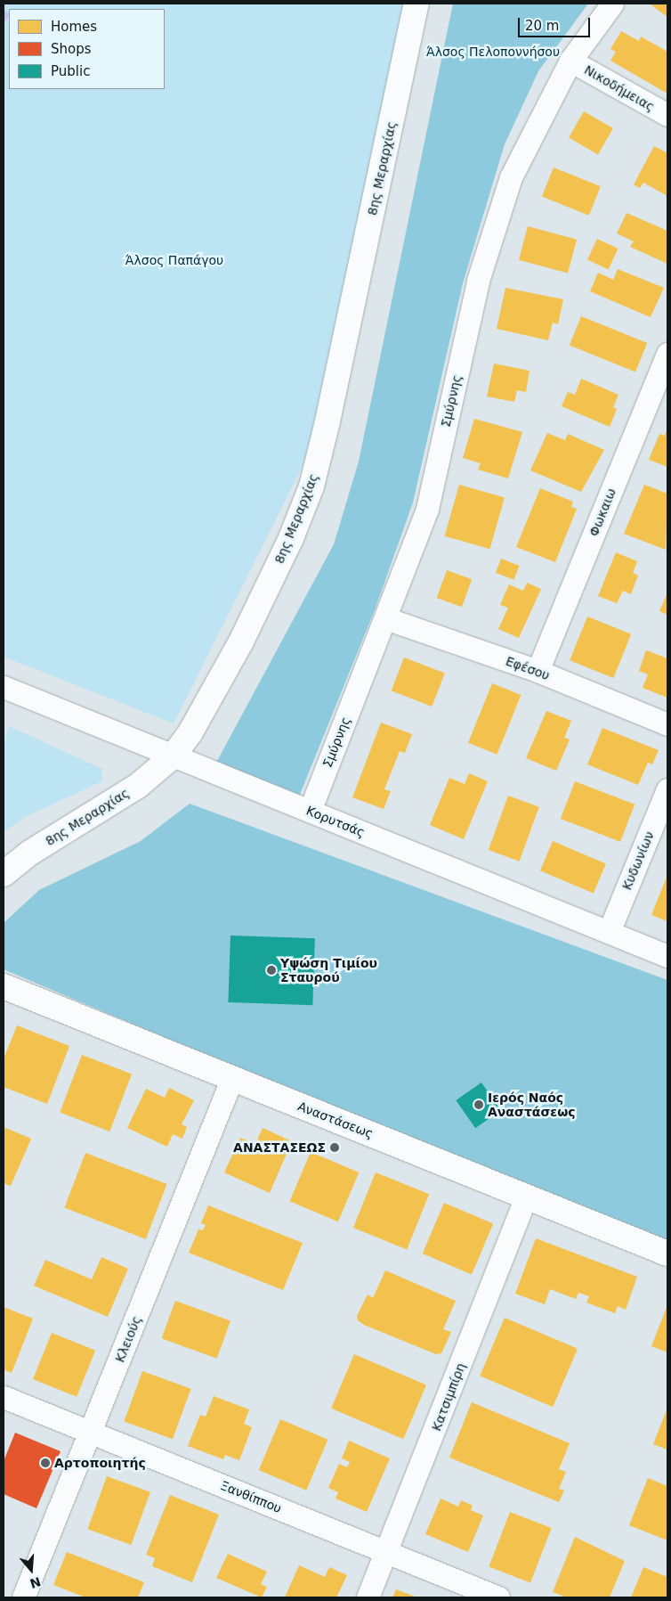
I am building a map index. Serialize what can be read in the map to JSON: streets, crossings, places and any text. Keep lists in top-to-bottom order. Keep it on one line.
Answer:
{"streets":{"street":["Νικοδήμειας","8ης Μεραρχίας","Σμύρνης","Φωκαιω","Εφέσου","Κορυτσάς","Κυδωνίων","Αναστάσεως","Κλειούς","Κατσιμπίρη","Ξανθίππου"]},"crossings":[["Νικοδήμειας","Σμύρνης"],["8ης Μεραρχίας","Κορυτσάς"],["Σμύρνης","Εφέσου"],["Σμύρνης","Κορυτσάς"],["Φωκαιω","Εφέσου"],["Κορυτσάς","Κυδωνίων"],["Αναστάσεως","Κλειούς"],["Αναστάσεως","Κατσιμπίρη"],["Κλειούς","Ξανθίππου"],["Κατσιμπίρη","Ξανθίππου"]],"parks":["Άλσος Πελοποννήσου","Άλσος Παπάγου"],"places":["Υψώση Τιμίου Σταυρού","Ιερός Ναός Αναστάσεως","ΑΝΑΣΤΑΣΕΩΣ","Αρτοποιητής"],"legend":["Homes","Shops","Public"],"scale_bar":"20 m","north":"bottom"}
